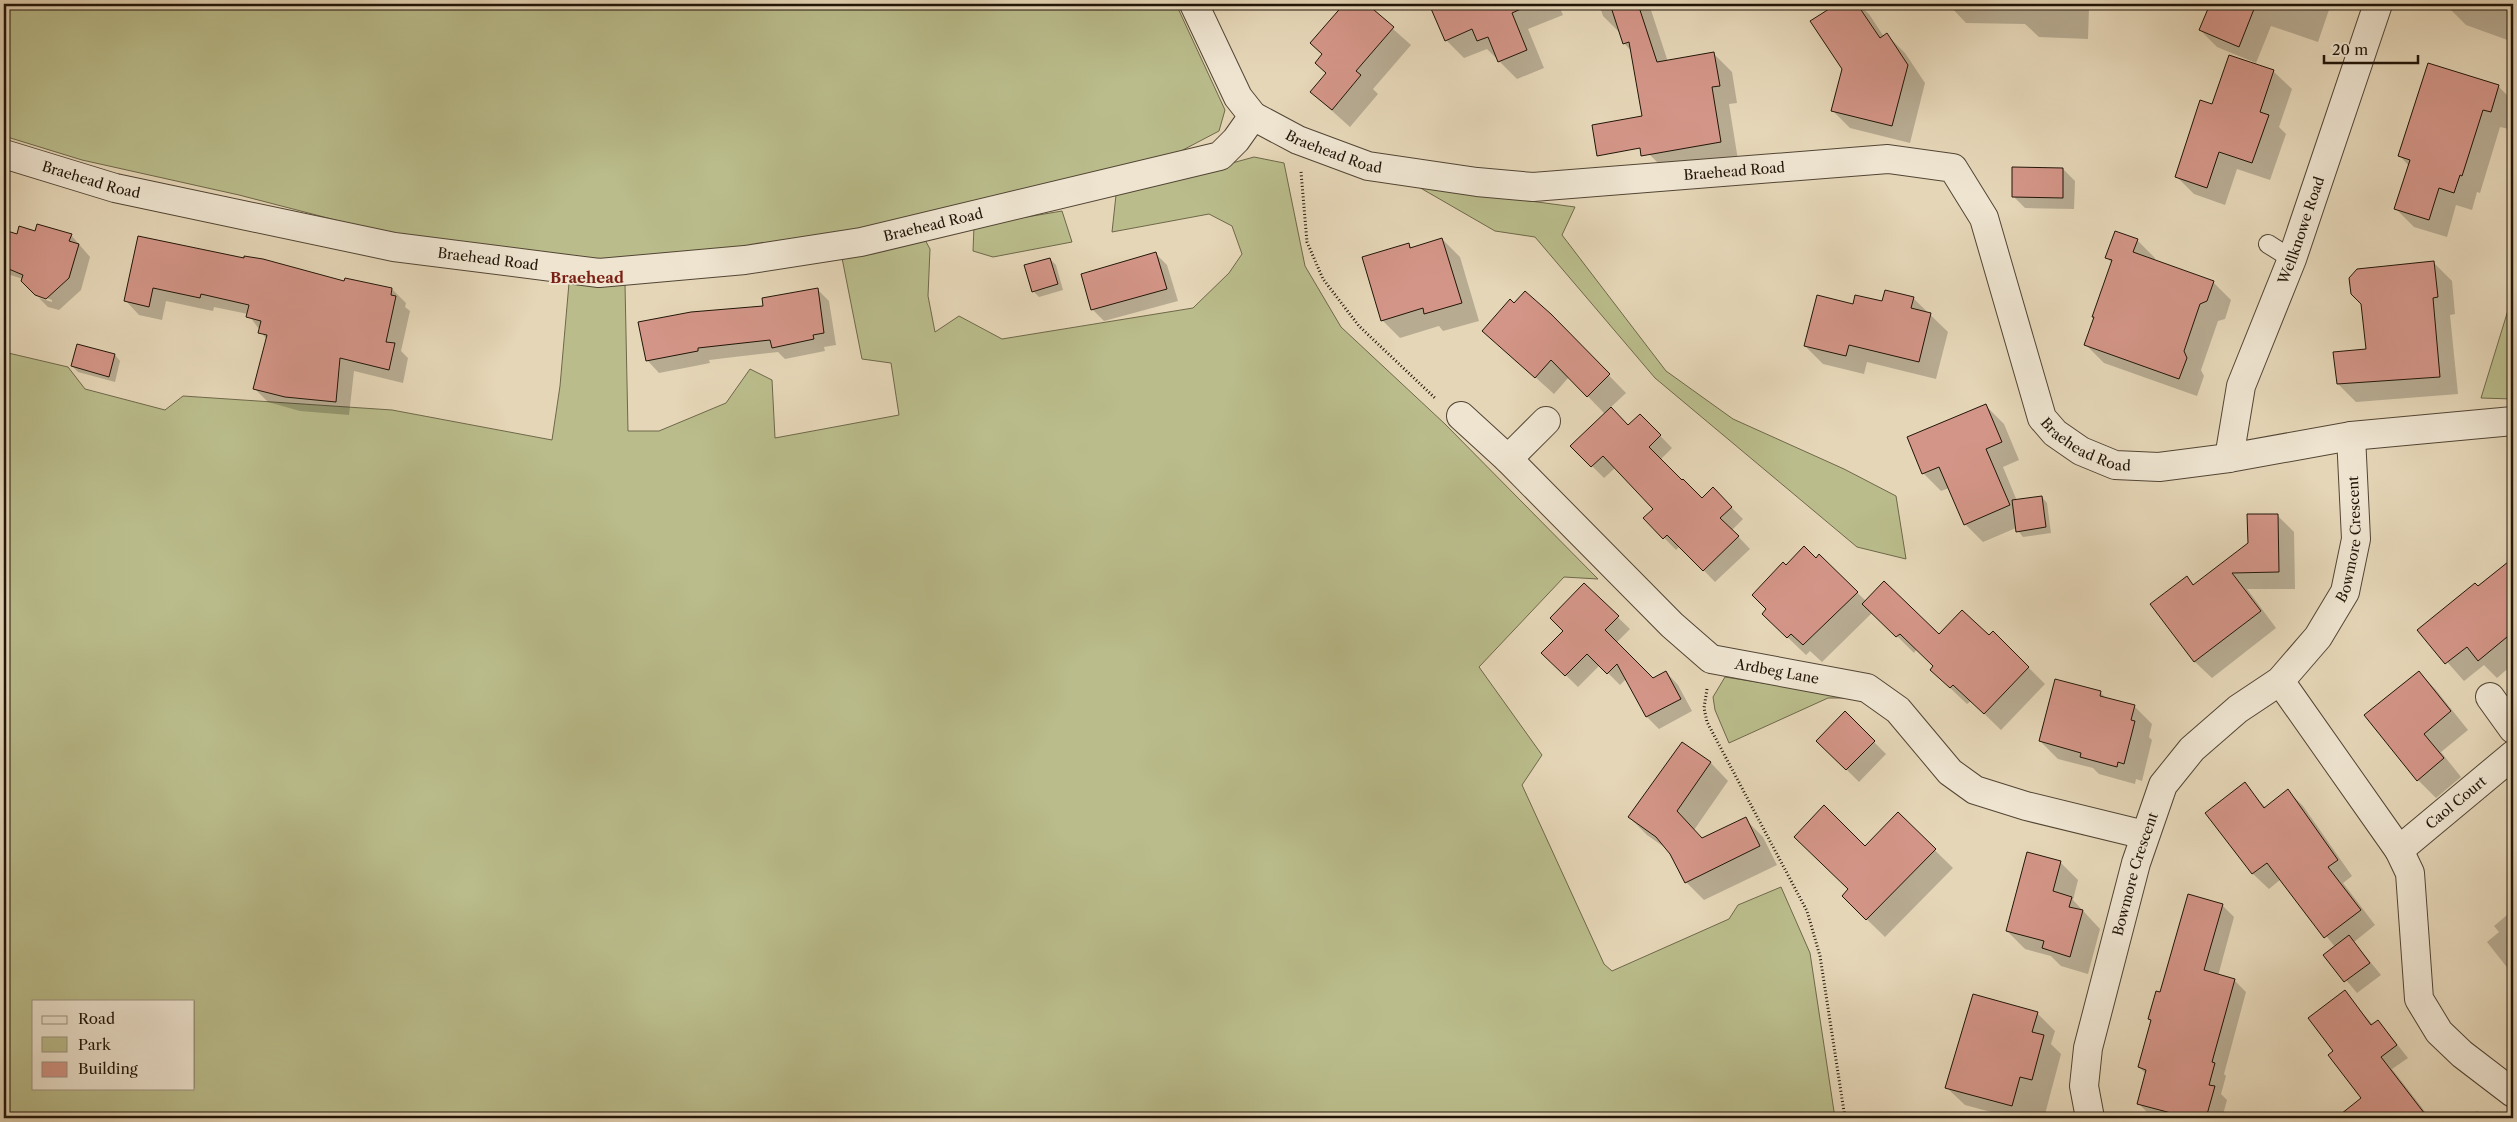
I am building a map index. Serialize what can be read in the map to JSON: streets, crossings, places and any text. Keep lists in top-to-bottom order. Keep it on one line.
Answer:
{"streets":{"street":["Braehead Road","Wellknowe Road","Bowmore Crescent","Ardbeg Lane","Caol Court"]},"crossings":[["Braehead Road","Wellknowe Road"],["Braehead Road","Bowmore Crescent"],["Bowmore Crescent","Ardbeg Lane"]],"districts":["Braehead"],"legend":["Road","Park","Building"],"scale_bar":"20 m"}
